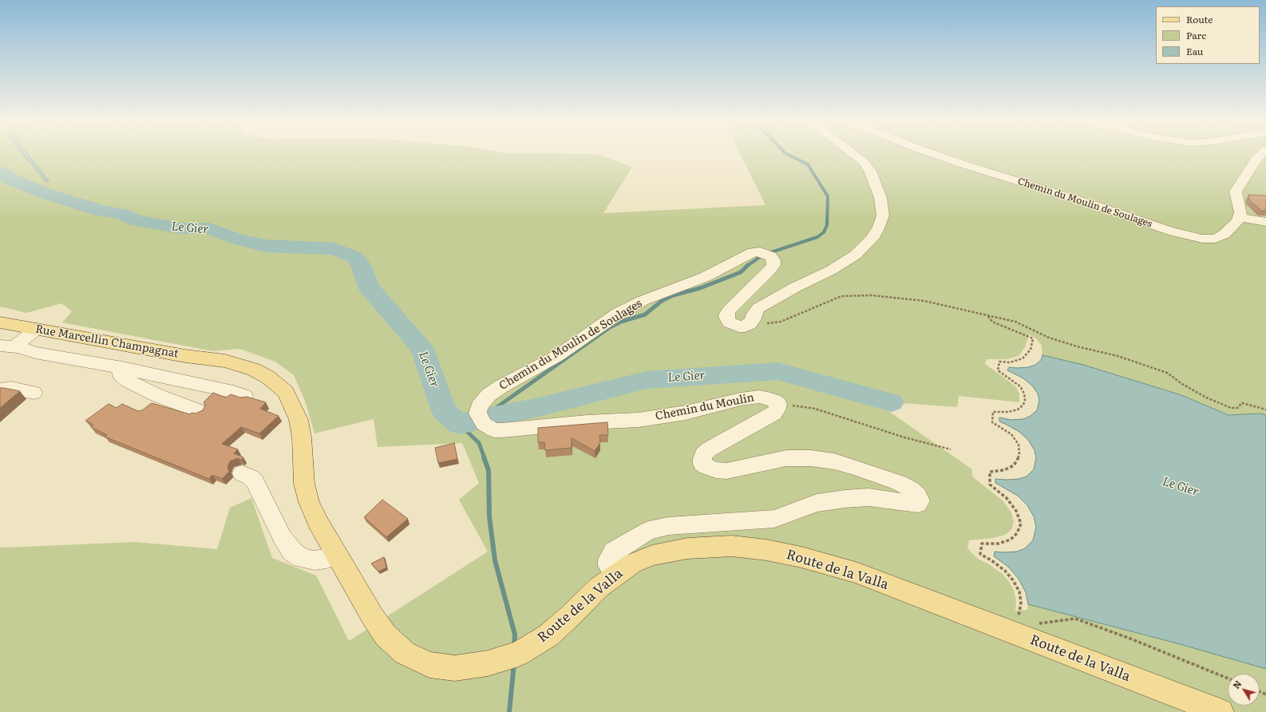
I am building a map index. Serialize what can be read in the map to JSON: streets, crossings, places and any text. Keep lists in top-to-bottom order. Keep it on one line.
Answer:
{"streets":{"main road":["Rue Marcellin Champagnat","Route de la Valla"],"street":["Chemin du Moulin de Soulages","Chemin du Moulin"]},"crossings":[["Chemin du Moulin de Soulages","Chemin du Moulin"],["Rue Marcellin Champagnat","Route de la Valla"]],"water":["Le Gier"],"legend":["Route","Parc","Eau"],"north":"top left"}
